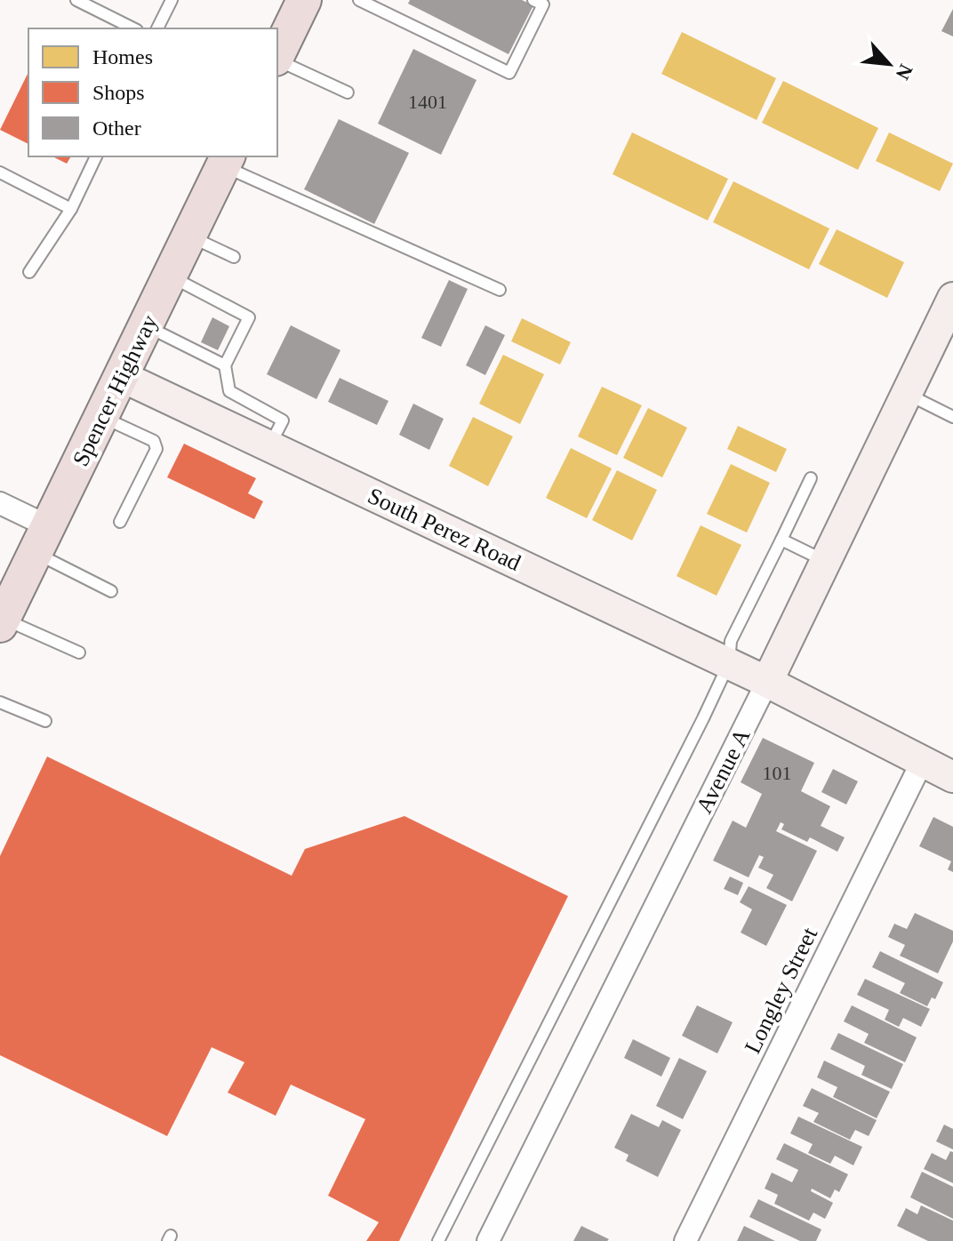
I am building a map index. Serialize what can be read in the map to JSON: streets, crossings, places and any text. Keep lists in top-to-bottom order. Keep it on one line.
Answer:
{"streets":{"main road":["Spencer Highway"],"street":["South Perez Road","Avenue A","Longley Street"]},"crossings":[["Spencer Highway","South Perez Road"],["South Perez Road","Avenue A"],["South Perez Road","Longley Street"]],"house_numbers":["1401","101"],"legend":["Homes","Shops","Other"],"north":"bottom right"}
